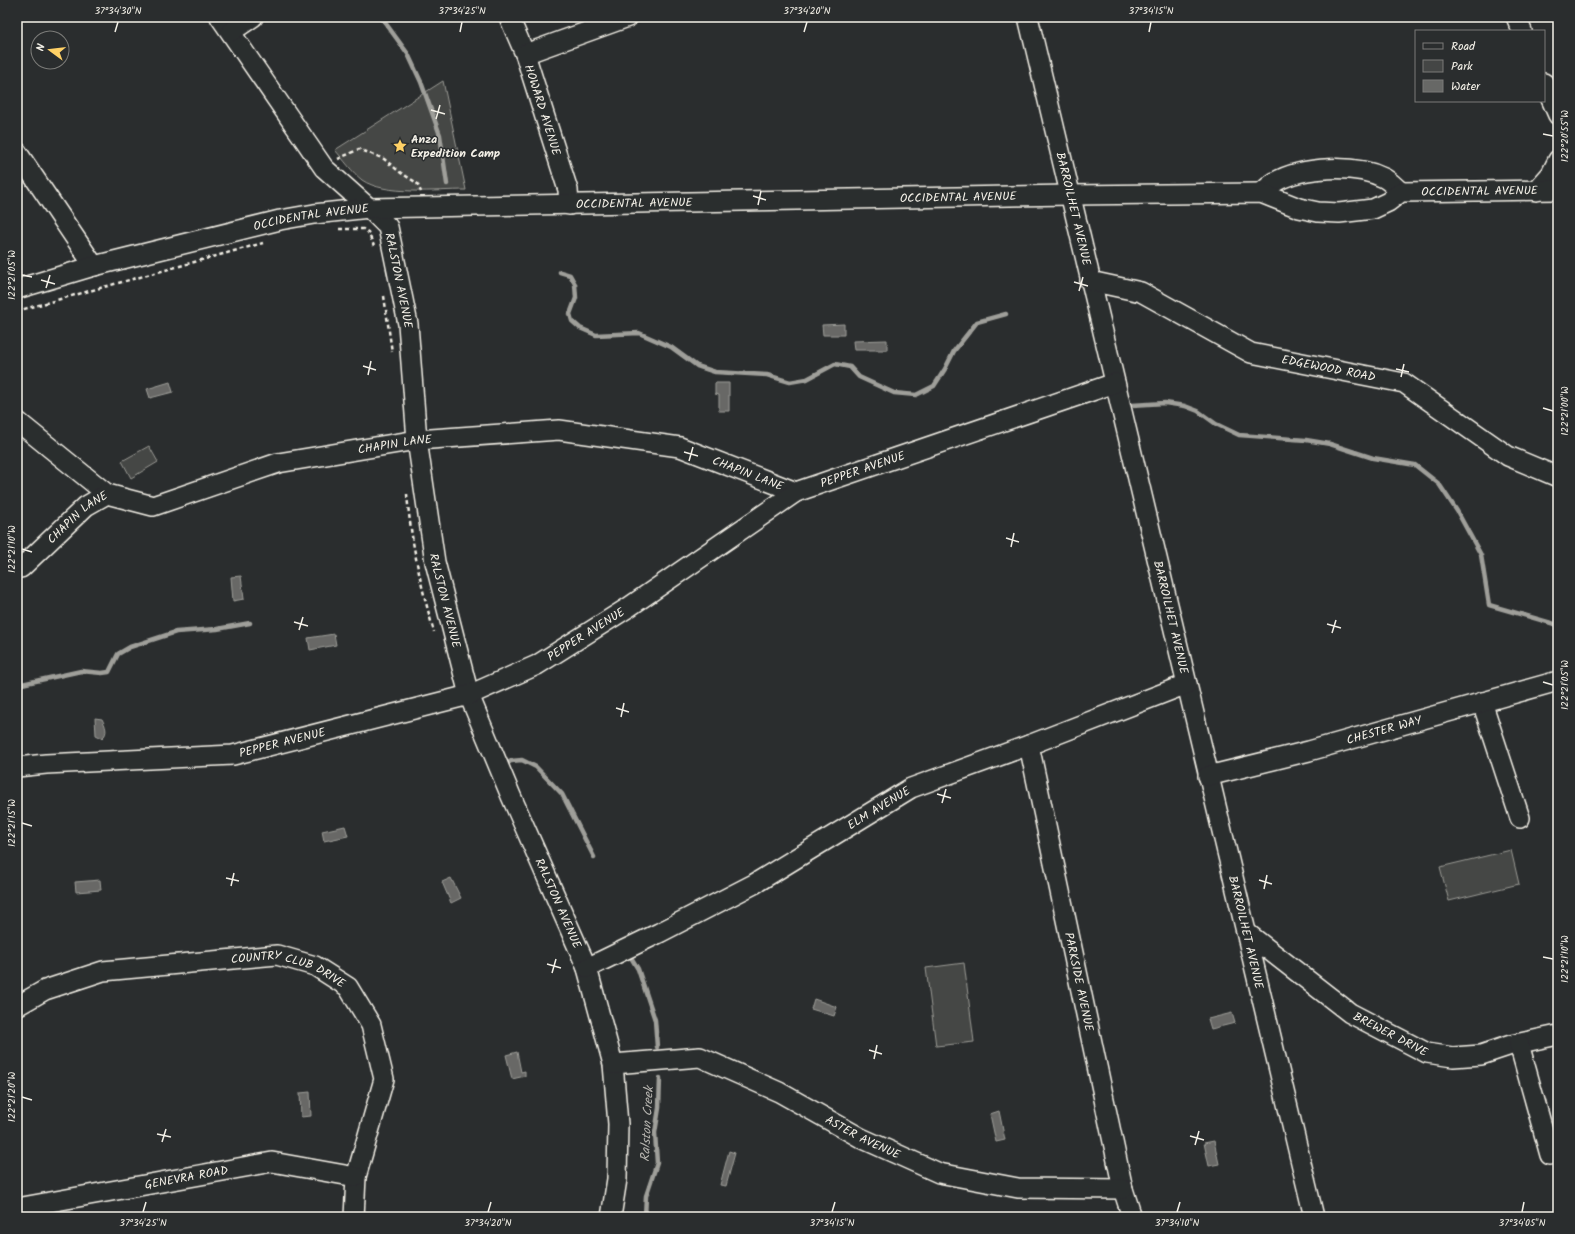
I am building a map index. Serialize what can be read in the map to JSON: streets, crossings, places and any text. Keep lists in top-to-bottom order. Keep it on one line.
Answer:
{"streets":{"street":["HOWARD AVENUE","OCCIDENTAL AVENUE","BARROILHET AVENUE","RALSTON AVENUE","EDGEWOOD ROAD","CHAPIN LANE","PEPPER AVENUE","CHESTER WAY","ELM AVENUE","COUNTRY CLUB DRIVE","PARKSIDE AVENUE","BREWER DRIVE","ASTER AVENUE","GENEVRA ROAD"]},"crossings":[["HOWARD AVENUE","OCCIDENTAL AVENUE"],["OCCIDENTAL AVENUE","BARROILHET AVENUE"],["OCCIDENTAL AVENUE","RALSTON AVENUE"],["BARROILHET AVENUE","EDGEWOOD ROAD"],["BARROILHET AVENUE","PEPPER AVENUE"],["BARROILHET AVENUE","CHESTER WAY"],["BARROILHET AVENUE","ELM AVENUE"],["BARROILHET AVENUE","BREWER DRIVE"],["RALSTON AVENUE","CHAPIN LANE"],["RALSTON AVENUE","PEPPER AVENUE"],["RALSTON AVENUE","ELM AVENUE"],["RALSTON AVENUE","ASTER AVENUE"],["CHAPIN LANE","PEPPER AVENUE"],["ELM AVENUE","PARKSIDE AVENUE"],["COUNTRY CLUB DRIVE","GENEVRA ROAD"],["PARKSIDE AVENUE","ASTER AVENUE"]],"water":["Ralston Creek"],"places":{"place":["Anza Expedition Camp"]},"legend":["Road","Park","Water"],"north":"left","coordinates":["37°34'30\"N","37°34'25\"N","37°34'20\"N","37°34'15\"N","122°20'55\"W","122°21'05\"W","122°21'00\"W","122°21'10\"W","122°21'15\"W","122°21'20\"W","37°34'10\"N","37°34'05\"N"]}
